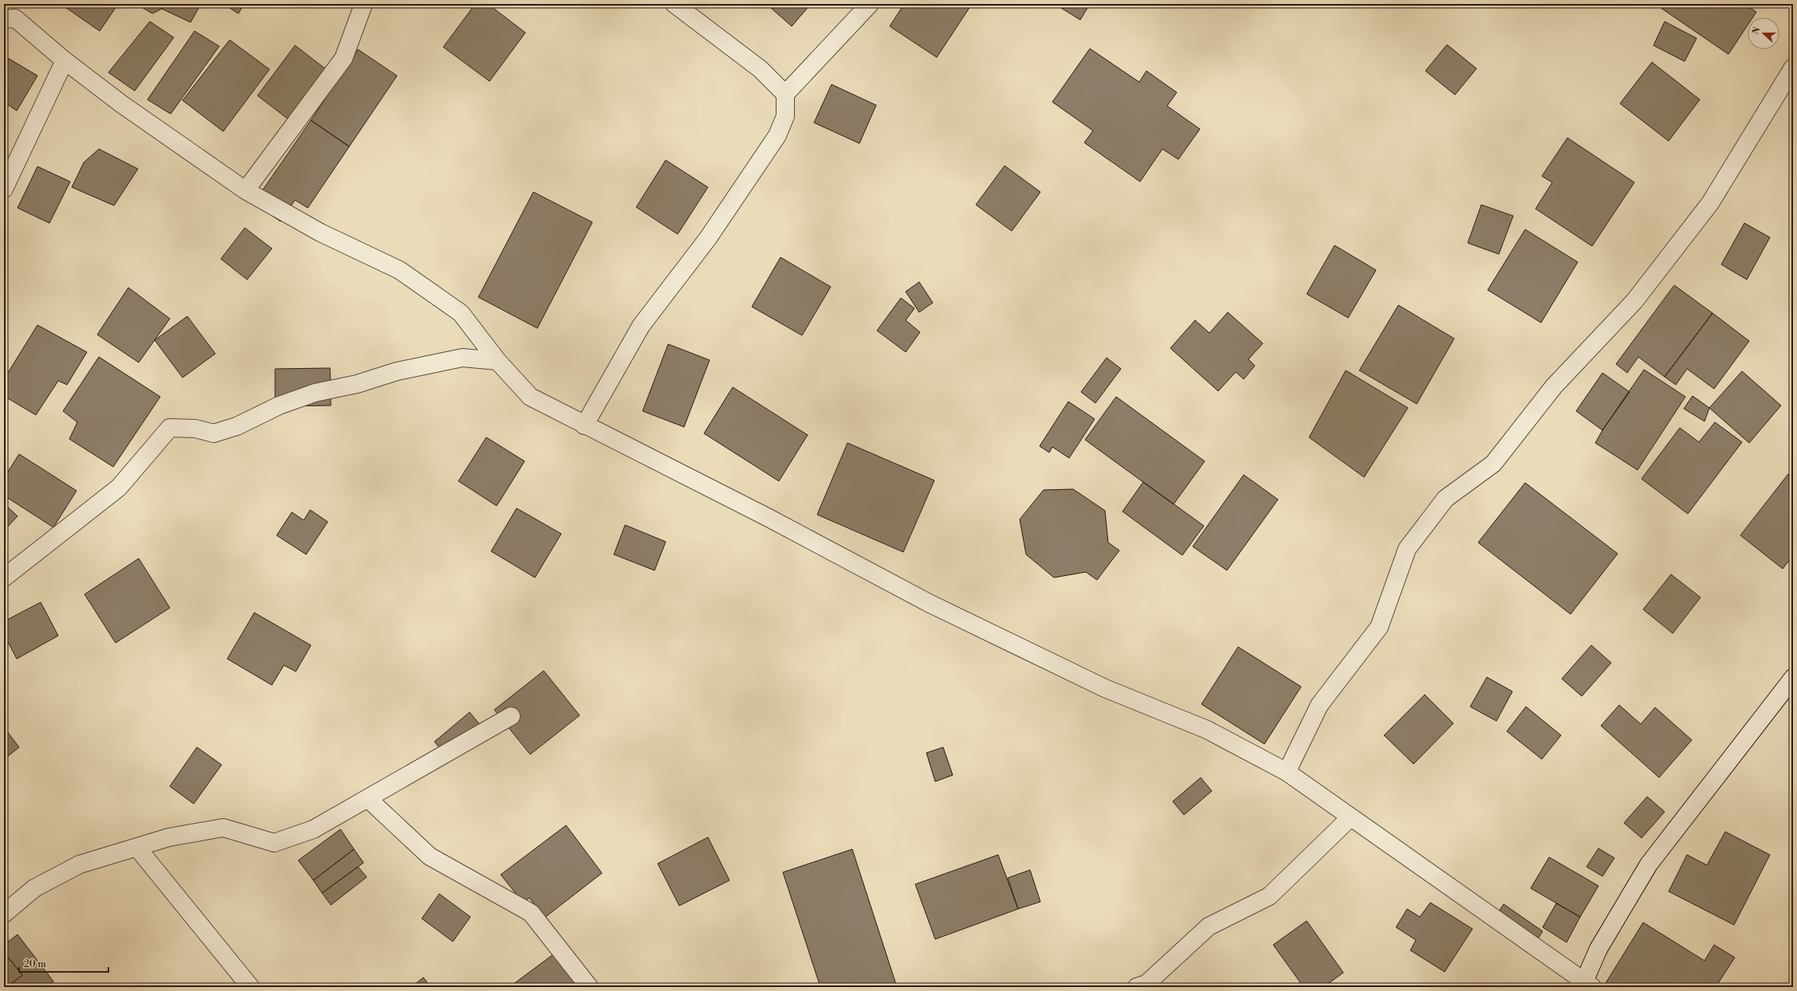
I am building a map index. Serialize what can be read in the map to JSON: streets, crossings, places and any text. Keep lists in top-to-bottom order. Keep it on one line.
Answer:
{"scale_bar":"20 m","north":"left"}
